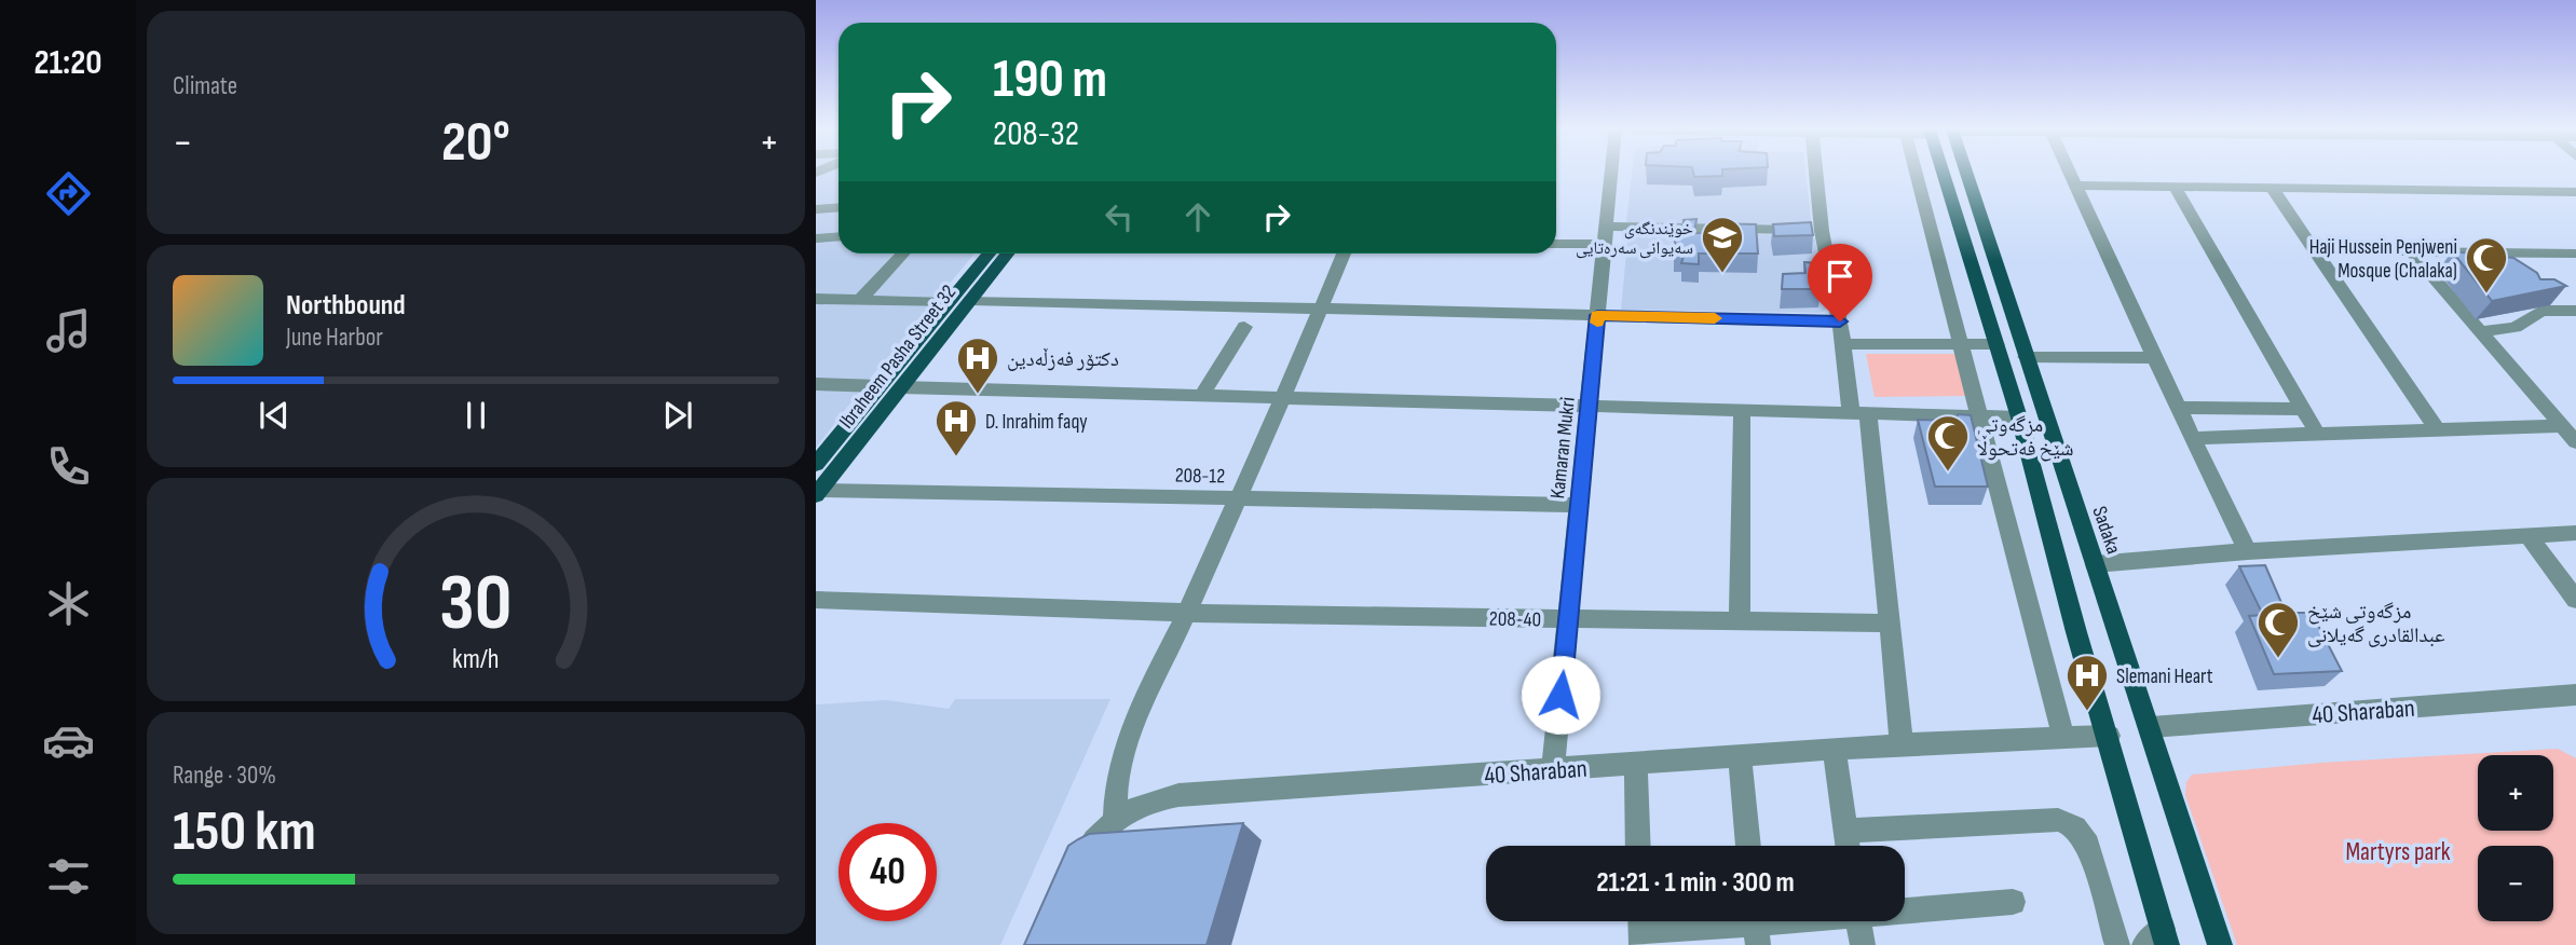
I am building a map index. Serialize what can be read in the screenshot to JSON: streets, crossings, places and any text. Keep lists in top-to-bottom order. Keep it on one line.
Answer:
{"streets":{"main road":["Ibraheem Pasha Street 32","Sadaka"],"street":["Kamaran Mukri","208-12","208-40","40 Sharaban"]},"crossings":[["Ibraheem Pasha Street 32","208-12"],["Kamaran Mukri","208-12"],["Kamaran Mukri","208-40"],["Kamaran Mukri","40 Sharaban"],["Sadaka","40 Sharaban"]],"parks":["Martyrs park"],"places":{"school or university":["خوێندنگەی سەیوانی سەرەتایی"],"mosque":["Haji Hussein Penjweni Mosque (Chalaka)","مزگەوتی شێخ فەتحوڵا","مزگەوتی شێخ عبدالقادری گەیلانی"],"hospital":["دکتۆر فەزڵەدین","D. Inrahim faqy","Slemani Heart"]},"page":{"tabs":"21:20","tile":["Climate",["Range · 30%","150 km"]],"turn":["190 m","208-32"],"heat":["−","20°","+"],"song":["Northbound","June Harbor"],"map_buttons":["+","−"],"limit":"40","trip":"21:21 · 1 min · 300 m","gauge":["30","km/h"]}}
